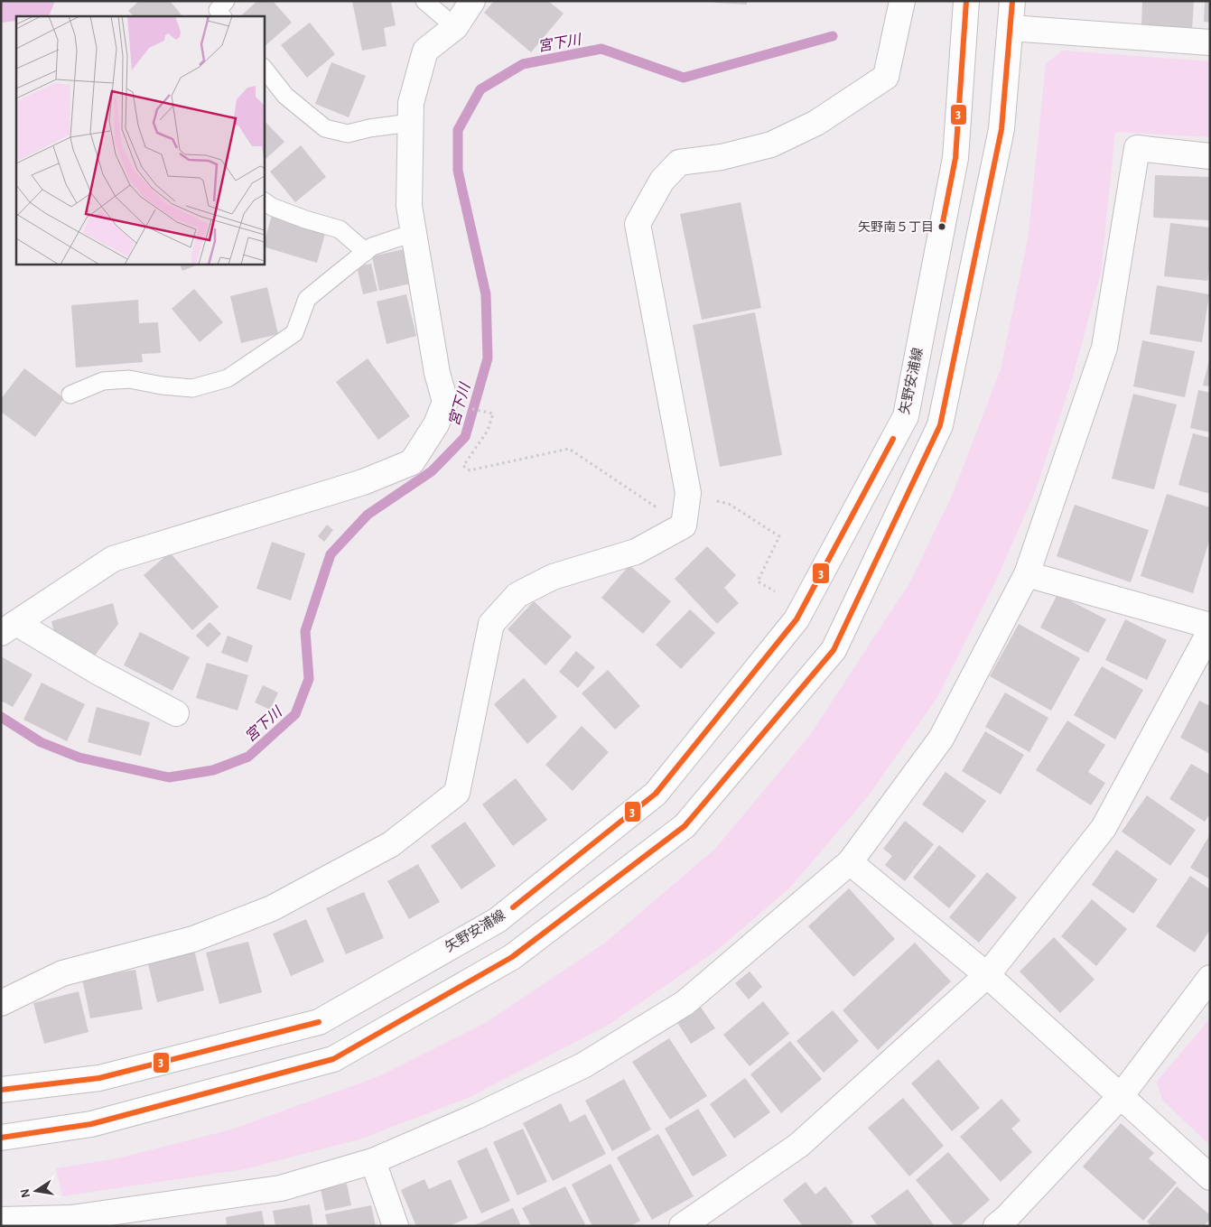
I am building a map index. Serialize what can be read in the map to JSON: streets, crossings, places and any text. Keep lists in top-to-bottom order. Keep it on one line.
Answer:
{"streets":{"street":["矢野安浦線"]},"water":["宮下川"],"places":["矢野南５丁目"],"lines":["transit line 3"],"north":"left"}
